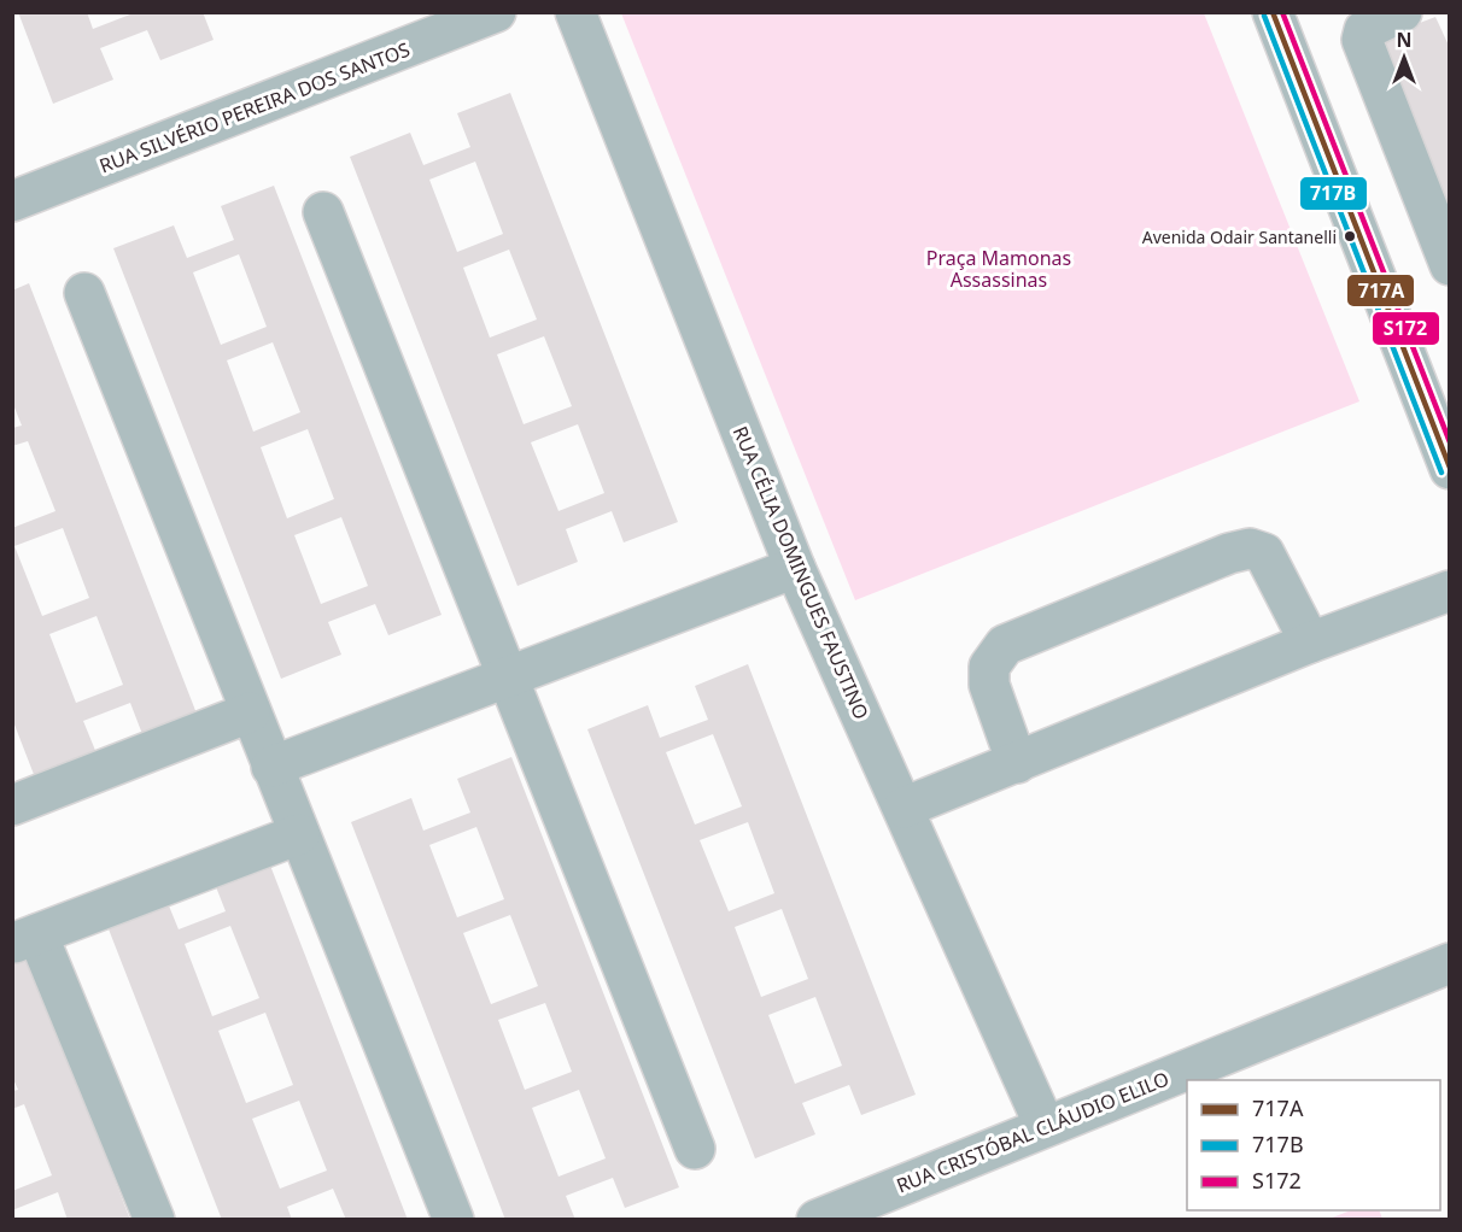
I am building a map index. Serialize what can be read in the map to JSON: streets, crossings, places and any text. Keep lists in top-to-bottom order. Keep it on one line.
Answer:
{"streets":{"street":["RUA SILVÉRIO PEREIRA DOS SANTOS","RUA CÉLIA DOMINGUES FAUSTINO","RUA CRISTÓBAL CLÁUDIO ELILO"]},"crossings":[["RUA CÉLIA DOMINGUES FAUSTINO","RUA CRISTÓBAL CLÁUDIO ELILO"]],"parks":["Praça Mamonas Assassinas"],"places":["Avenida Odair Santanelli"],"lines":["transit line 717A","transit line S172","transit line 717B"],"legend":["717A","717B","S172"],"north":"top"}
